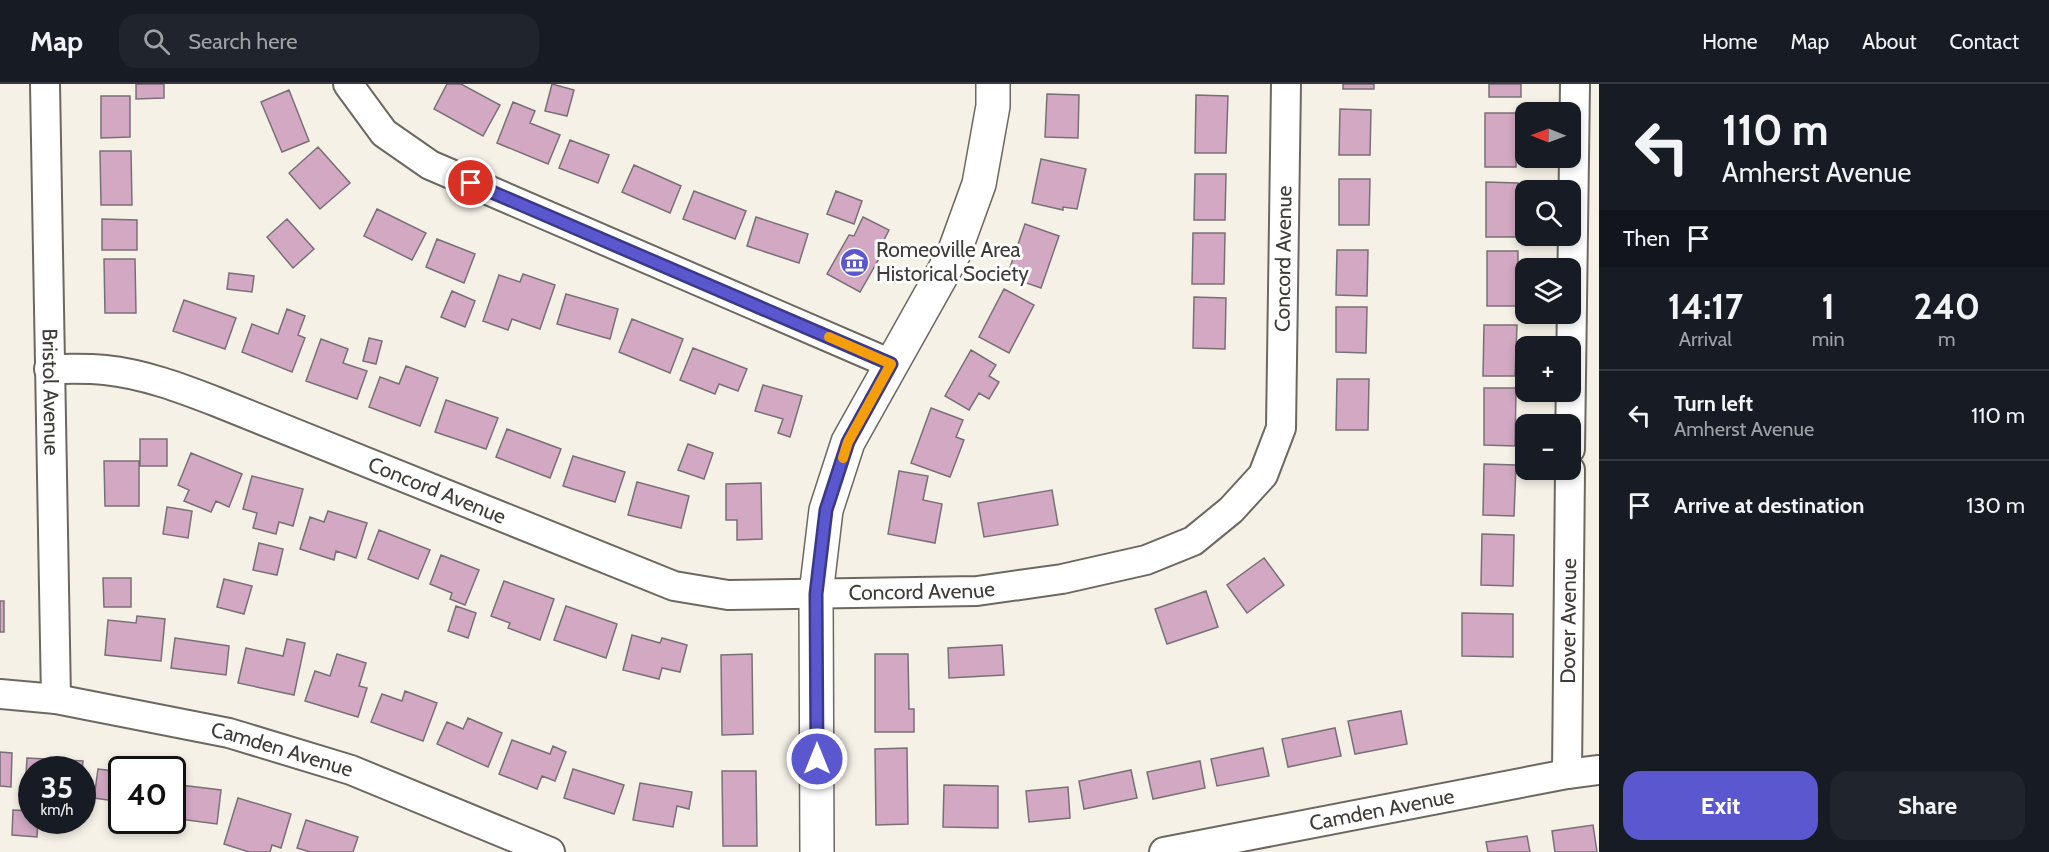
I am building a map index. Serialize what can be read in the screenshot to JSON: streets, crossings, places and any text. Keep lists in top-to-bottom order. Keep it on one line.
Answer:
{"streets":{"street":["Concord Avenue","Bristol Avenue","Dover Avenue","Camden Avenue"]},"crossings":[["Concord Avenue","Bristol Avenue"],["Bristol Avenue","Camden Avenue"],["Dover Avenue","Camden Avenue"]],"places":{"museum":["Romeoville Area Historical Society"]},"north":"left","page":{"header":"Map","search":"Search here","nav":["Home","Map","About","Contact"],"turn":["110 m","Amherst Avenue"],"map_buttons":["+","−"],"then":"Then","eta":["14:17","Arrival","1","min","240","m"],"list":[{"name":"Turn left","note":"Amherst Avenue","value":"110 m"},{"name":"Arrive at destination","value":"130 m"}],"speed":"35 km/h","limit":"40","buttons":["Exit","Share"]}}
